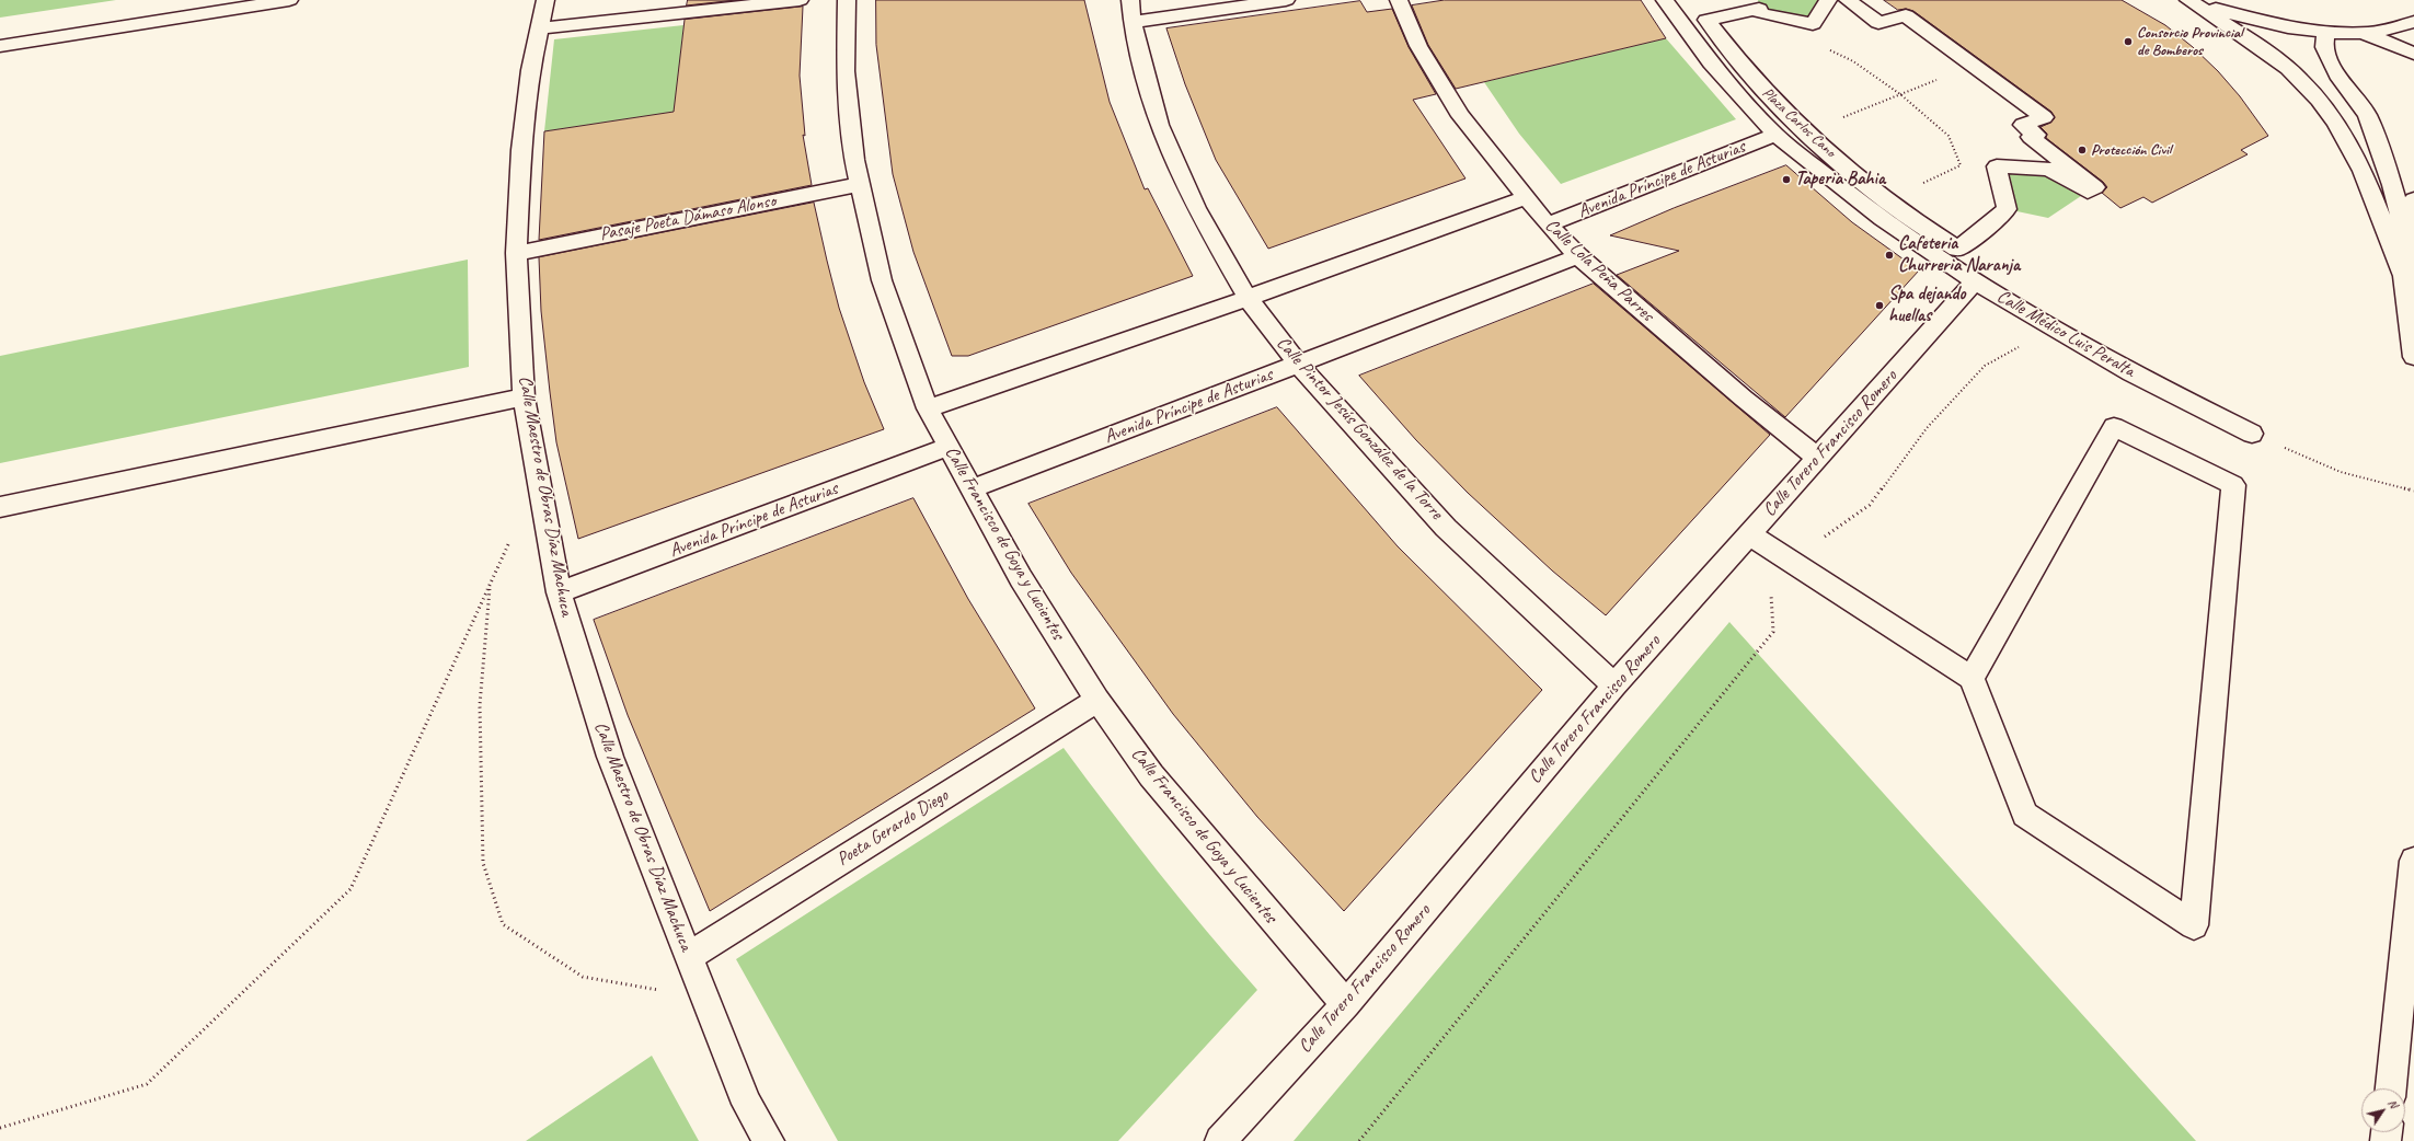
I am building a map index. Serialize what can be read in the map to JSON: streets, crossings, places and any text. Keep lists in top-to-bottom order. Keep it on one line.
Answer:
{"streets":{"street":["Plaza Carlos Cano","Avenida Príncipe de Asturias","Pasaje Poeta Dámaso Alonso","Calle Lola Peña Parres","Calle Médico Luis Peralta","Calle Pintor Jesús González de la Torre","Calle Torero Francisco Romero","Calle Maestro de Obras Díaz Machuca","Calle Francisco de Goya y Lucientes","Poeta Gerardo Diego"]},"crossings":[["Avenida Príncipe de Asturias","Calle Lola Peña Parres"],["Avenida Príncipe de Asturias","Calle Médico Luis Peralta"],["Avenida Príncipe de Asturias","Calle Pintor Jesús González de la Torre"],["Avenida Príncipe de Asturias","Calle Maestro de Obras Díaz Machuca"],["Avenida Príncipe de Asturias","Calle Francisco de Goya y Lucientes"],["Pasaje Poeta Dámaso Alonso","Calle Maestro de Obras Díaz Machuca"],["Pasaje Poeta Dámaso Alonso","Calle Francisco de Goya y Lucientes"],["Calle Lola Peña Parres","Calle Torero Francisco Romero"],["Calle Médico Luis Peralta","Calle Torero Francisco Romero"],["Calle Pintor Jesús González de la Torre","Calle Torero Francisco Romero"],["Calle Torero Francisco Romero","Calle Francisco de Goya y Lucientes"],["Calle Maestro de Obras Díaz Machuca","Poeta Gerardo Diego"],["Calle Francisco de Goya y Lucientes","Poeta Gerardo Diego"]],"places":["Consorcio Provincial de Bomberos","Protección Civil","Taperia Bahia","Cafeteria Churreria Naranja","Spa dejando huellas"],"north":"top right"}
